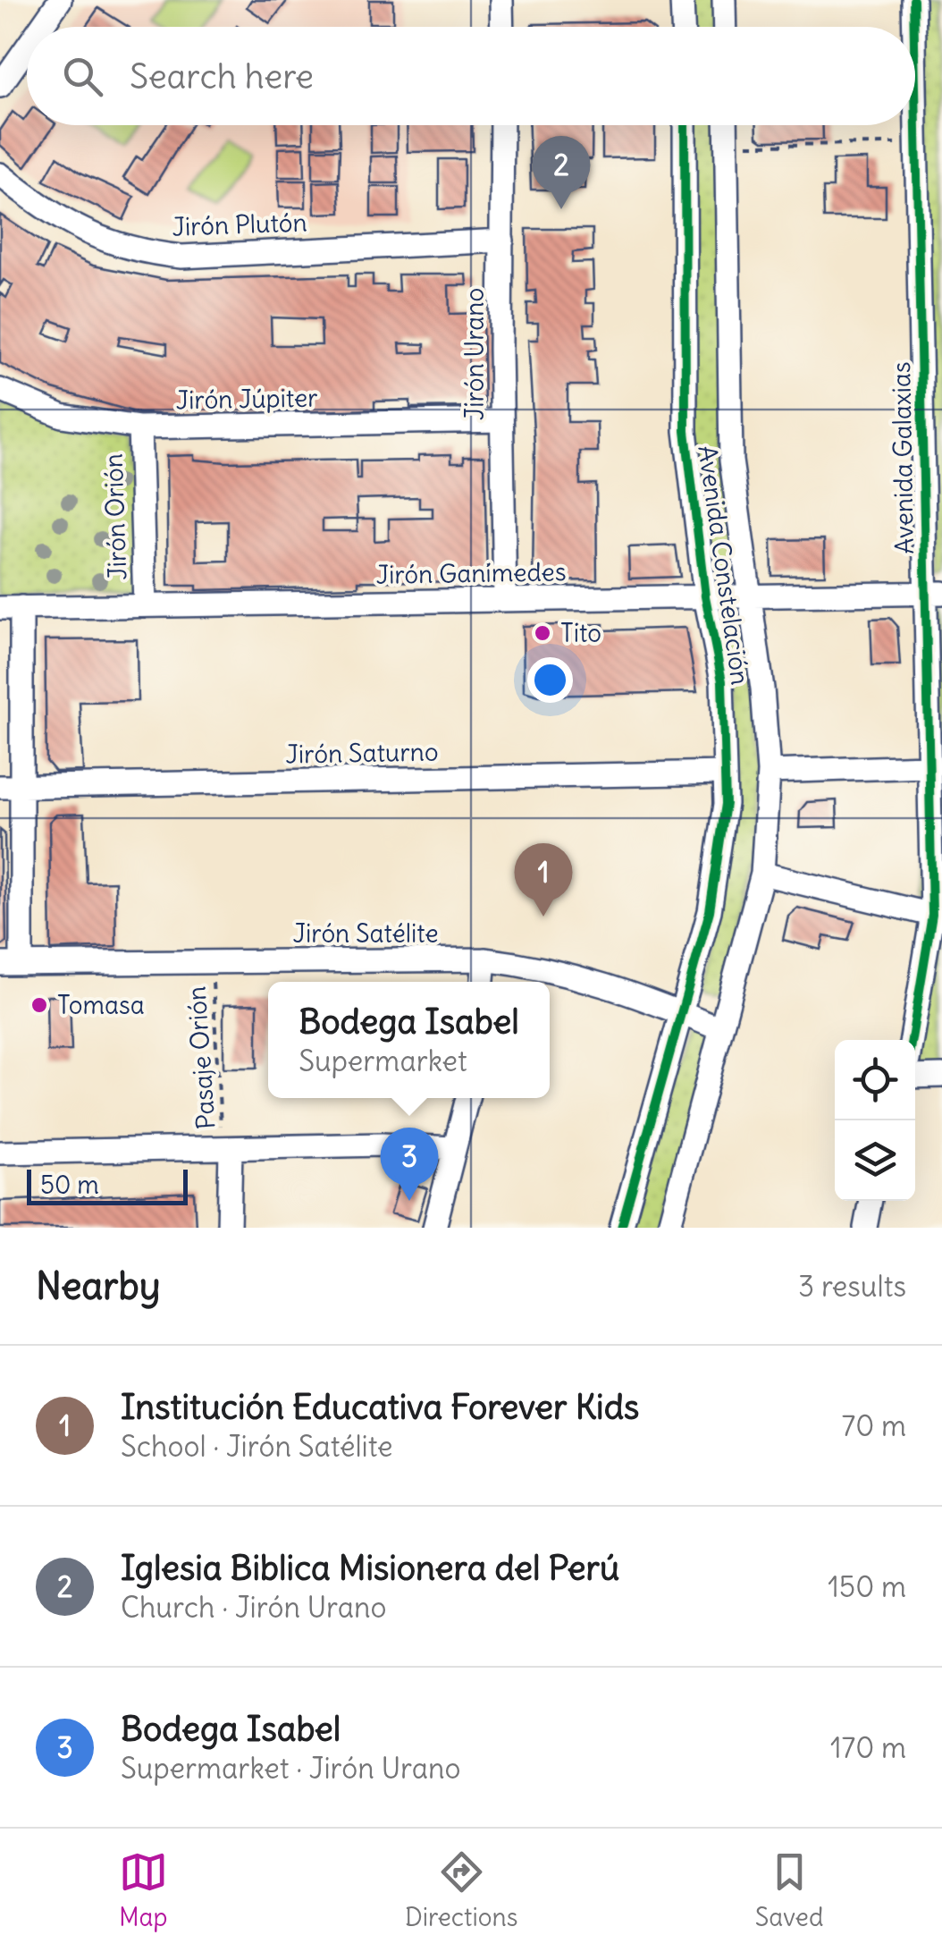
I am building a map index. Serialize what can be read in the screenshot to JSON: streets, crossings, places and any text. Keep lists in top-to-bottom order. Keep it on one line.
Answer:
{"streets":{"street":["Jirón Plutón","Jirón Urano","Jirón Júpiter","Avenida Galaxias","Jirón Orión","Avenida Constelación","Jirón Ganímedes","Jirón Saturno","Jirón Satélite"],"path":["Pasaje Orión"]},"crossings":[["Jirón Plutón","Jirón Urano"],["Jirón Urano","Jirón Júpiter"],["Jirón Urano","Jirón Ganímedes"],["Jirón Júpiter","Jirón Orión"],["Avenida Galaxias","Jirón Ganímedes"],["Jirón Orión","Jirón Ganímedes"],["Avenida Constelación","Jirón Ganímedes"],["Avenida Constelación","Jirón Saturno"],["Avenida Constelación","Jirón Satélite"],["Jirón Satélite","Pasaje Orión"]],"places":["Tito","Tomasa"],"scale_bar":"50 m","page":{"search":"Search here","pins":["2","1","3"],"popup":["Bodega Isabel","Supermarket"],"scale":"50 m","heading":["Nearby","3 results"],"list":[{"mark":"1","name":"Institución Educativa Forever Kids","note":"School · Jirón Satélite","value":"70 m"},{"mark":"2","name":"Iglesia Biblica Misionera del Perú","note":"Church · Jirón Urano","value":"150 m"},{"mark":"3","name":"Bodega Isabel","note":"Supermarket · Jirón Urano","value":"170 m"}],"nav":["Map","Directions","Saved"]}}
